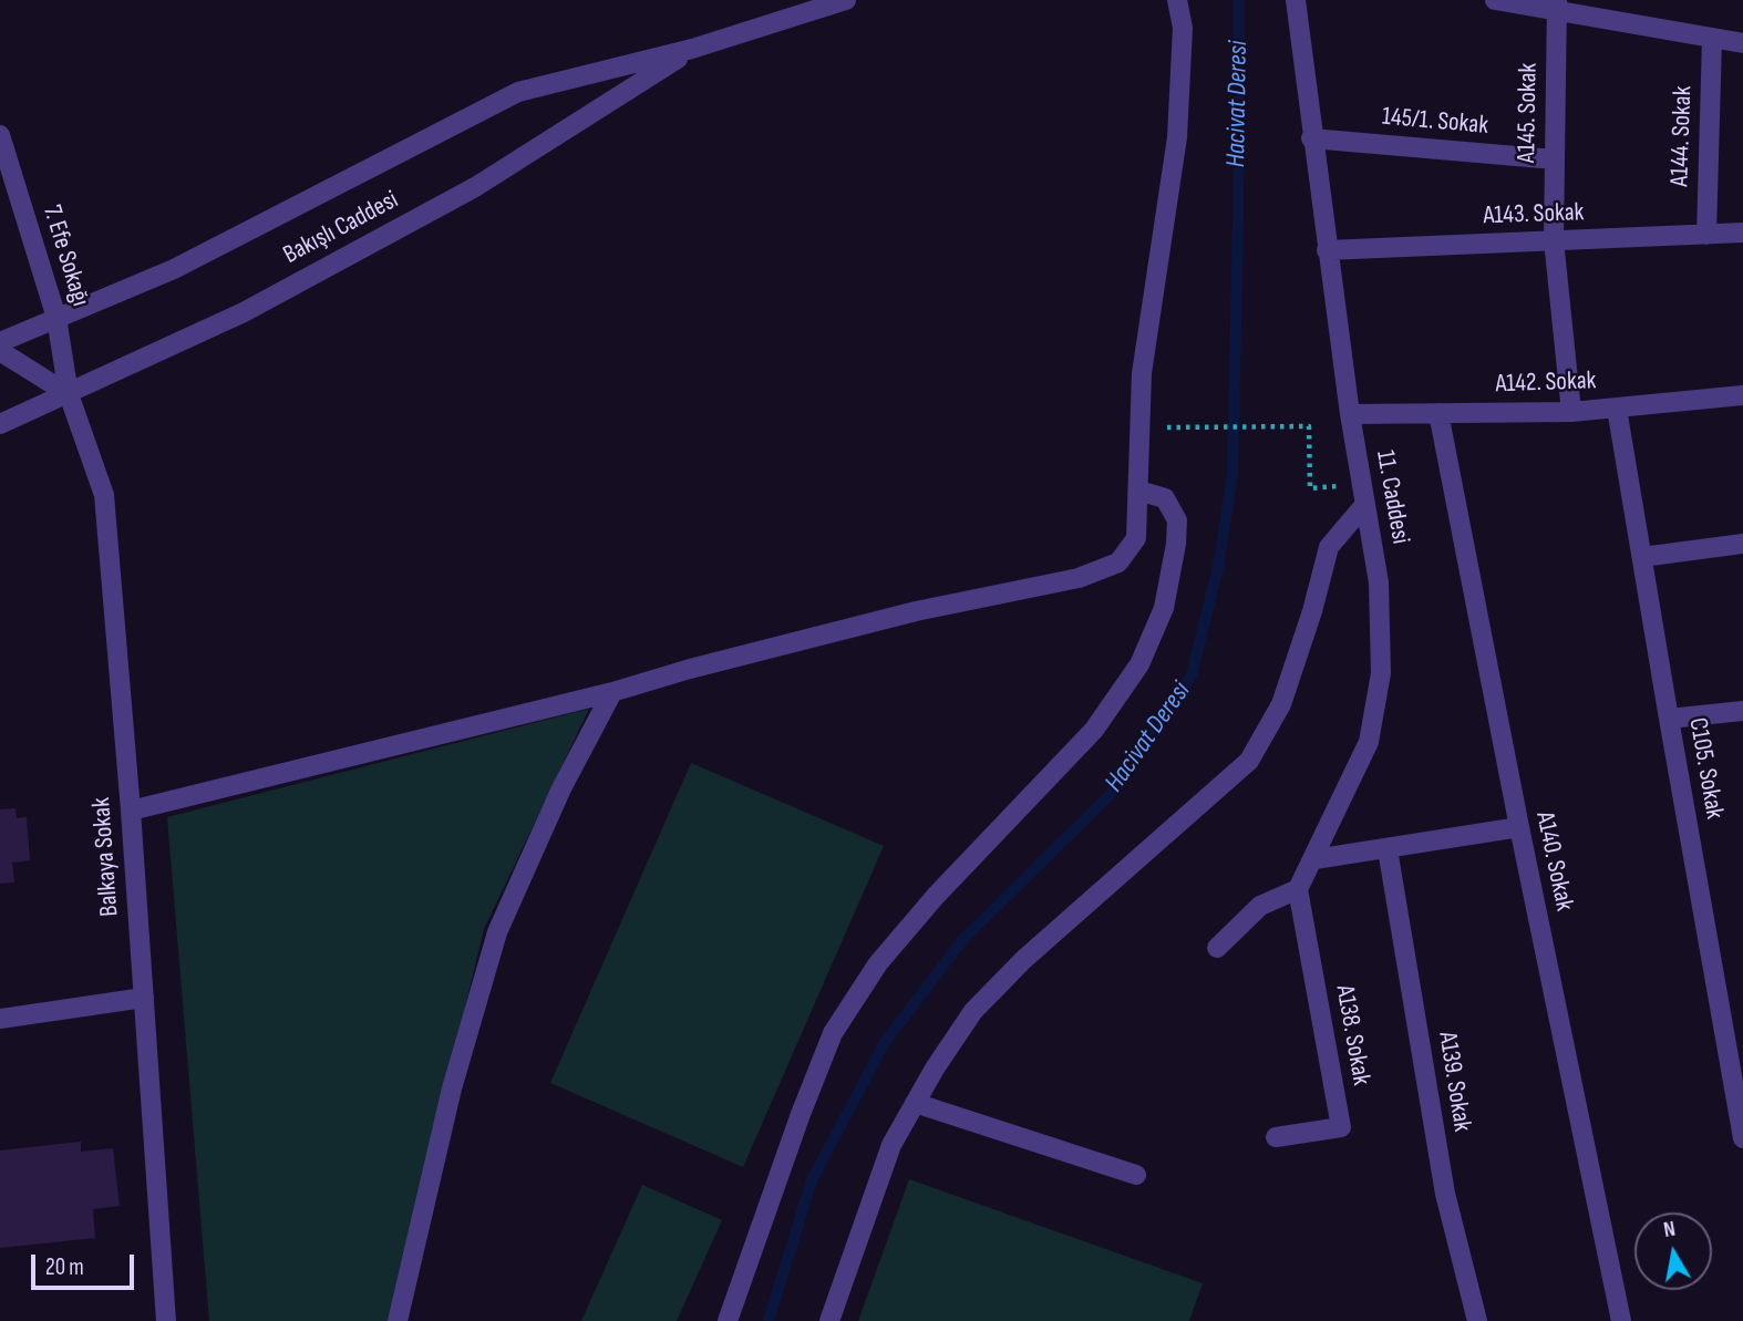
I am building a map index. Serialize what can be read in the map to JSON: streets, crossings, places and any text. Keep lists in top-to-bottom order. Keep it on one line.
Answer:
{"streets":{"street":["A145. Sokak","145/1. Sokak","A144. Sokak","A143. Sokak","Bakışlı Caddesi","7. Efe Sokağı","A142. Sokak","11. Caddesi","C105. Sokak","Balkaya Sokak","A140. Sokak","A138. Sokak","A139. Sokak"]},"crossings":[["A145. Sokak","145/1. Sokak"],["A145. Sokak","A143. Sokak"],["A145. Sokak","A142. Sokak"],["145/1. Sokak","11. Caddesi"],["A144. Sokak","A143. Sokak"],["A143. Sokak","11. Caddesi"],["Bakışlı Caddesi","7. Efe Sokağı"],["Bakışlı Caddesi","Balkaya Sokak"],["7. Efe Sokağı","Balkaya Sokak"],["A142. Sokak","11. Caddesi"],["A142. Sokak","C105. Sokak"],["A142. Sokak","A140. Sokak"],["11. Caddesi","A138. Sokak"]],"water":["Hacivat Deresi"],"scale_bar":"20 m","north":"top"}
